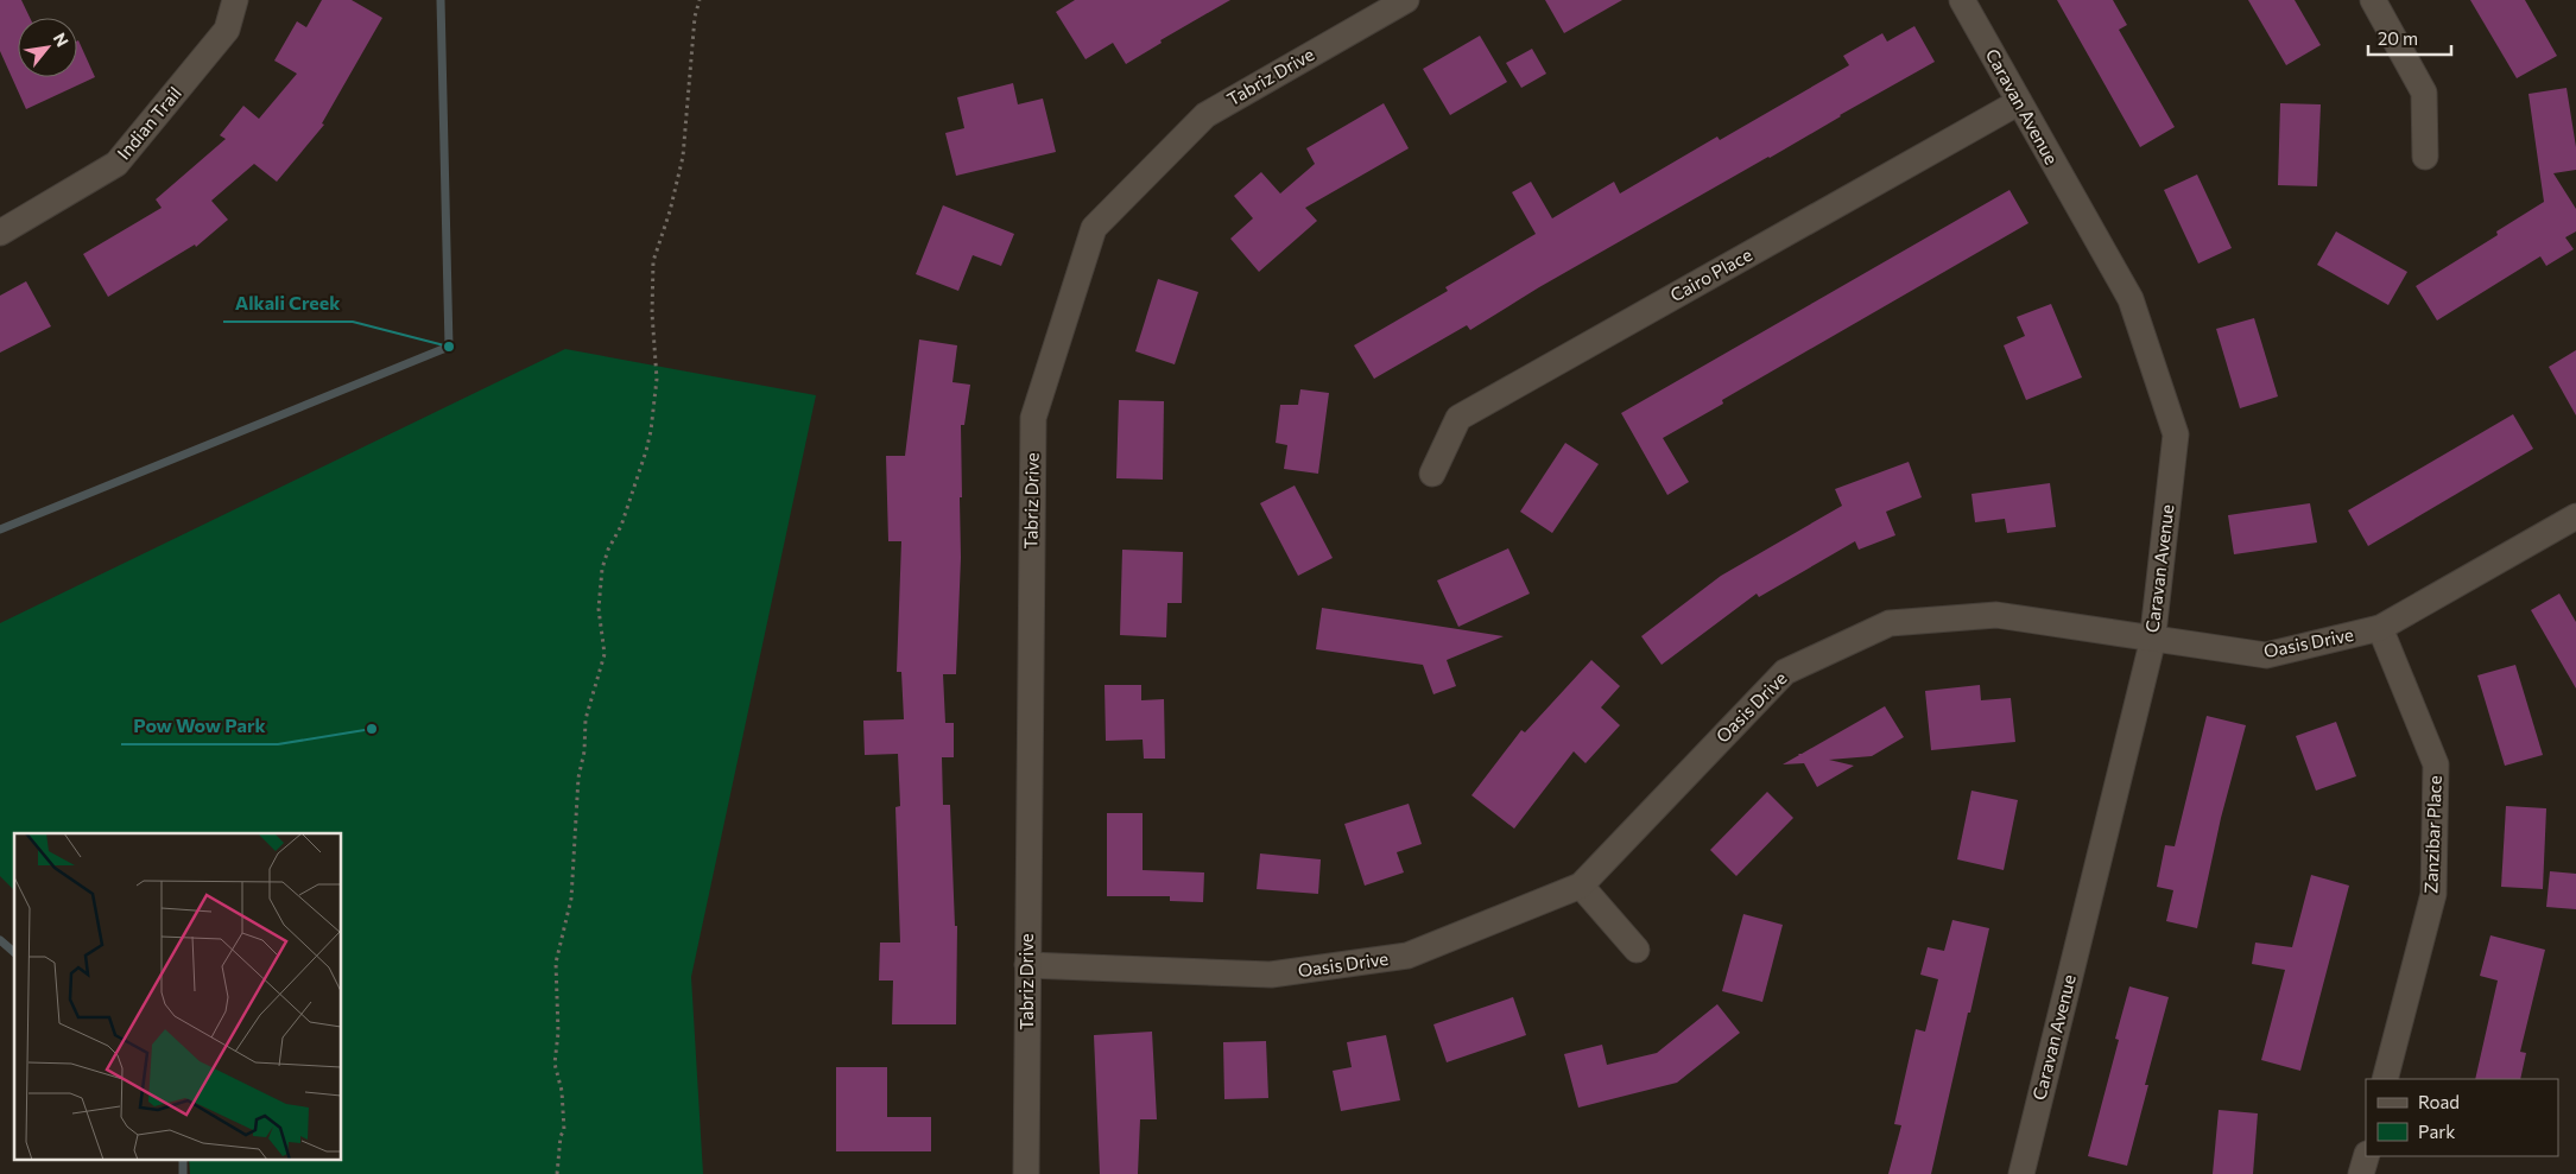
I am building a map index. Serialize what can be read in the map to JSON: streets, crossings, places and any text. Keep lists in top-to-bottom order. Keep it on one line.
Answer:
{"streets":{"street":["Tabriz Drive","Caravan Avenue","Indian Trail","Cairo Place","Oasis Drive","Zanzibar Place"]},"crossings":[["Tabriz Drive","Oasis Drive"],["Caravan Avenue","Cairo Place"],["Caravan Avenue","Oasis Drive"],["Oasis Drive","Zanzibar Place"]],"places":["Alkali Creek","Pow Wow Park"],"legend":["Road","Park"],"scale_bar":"20 m","north":"top right"}
